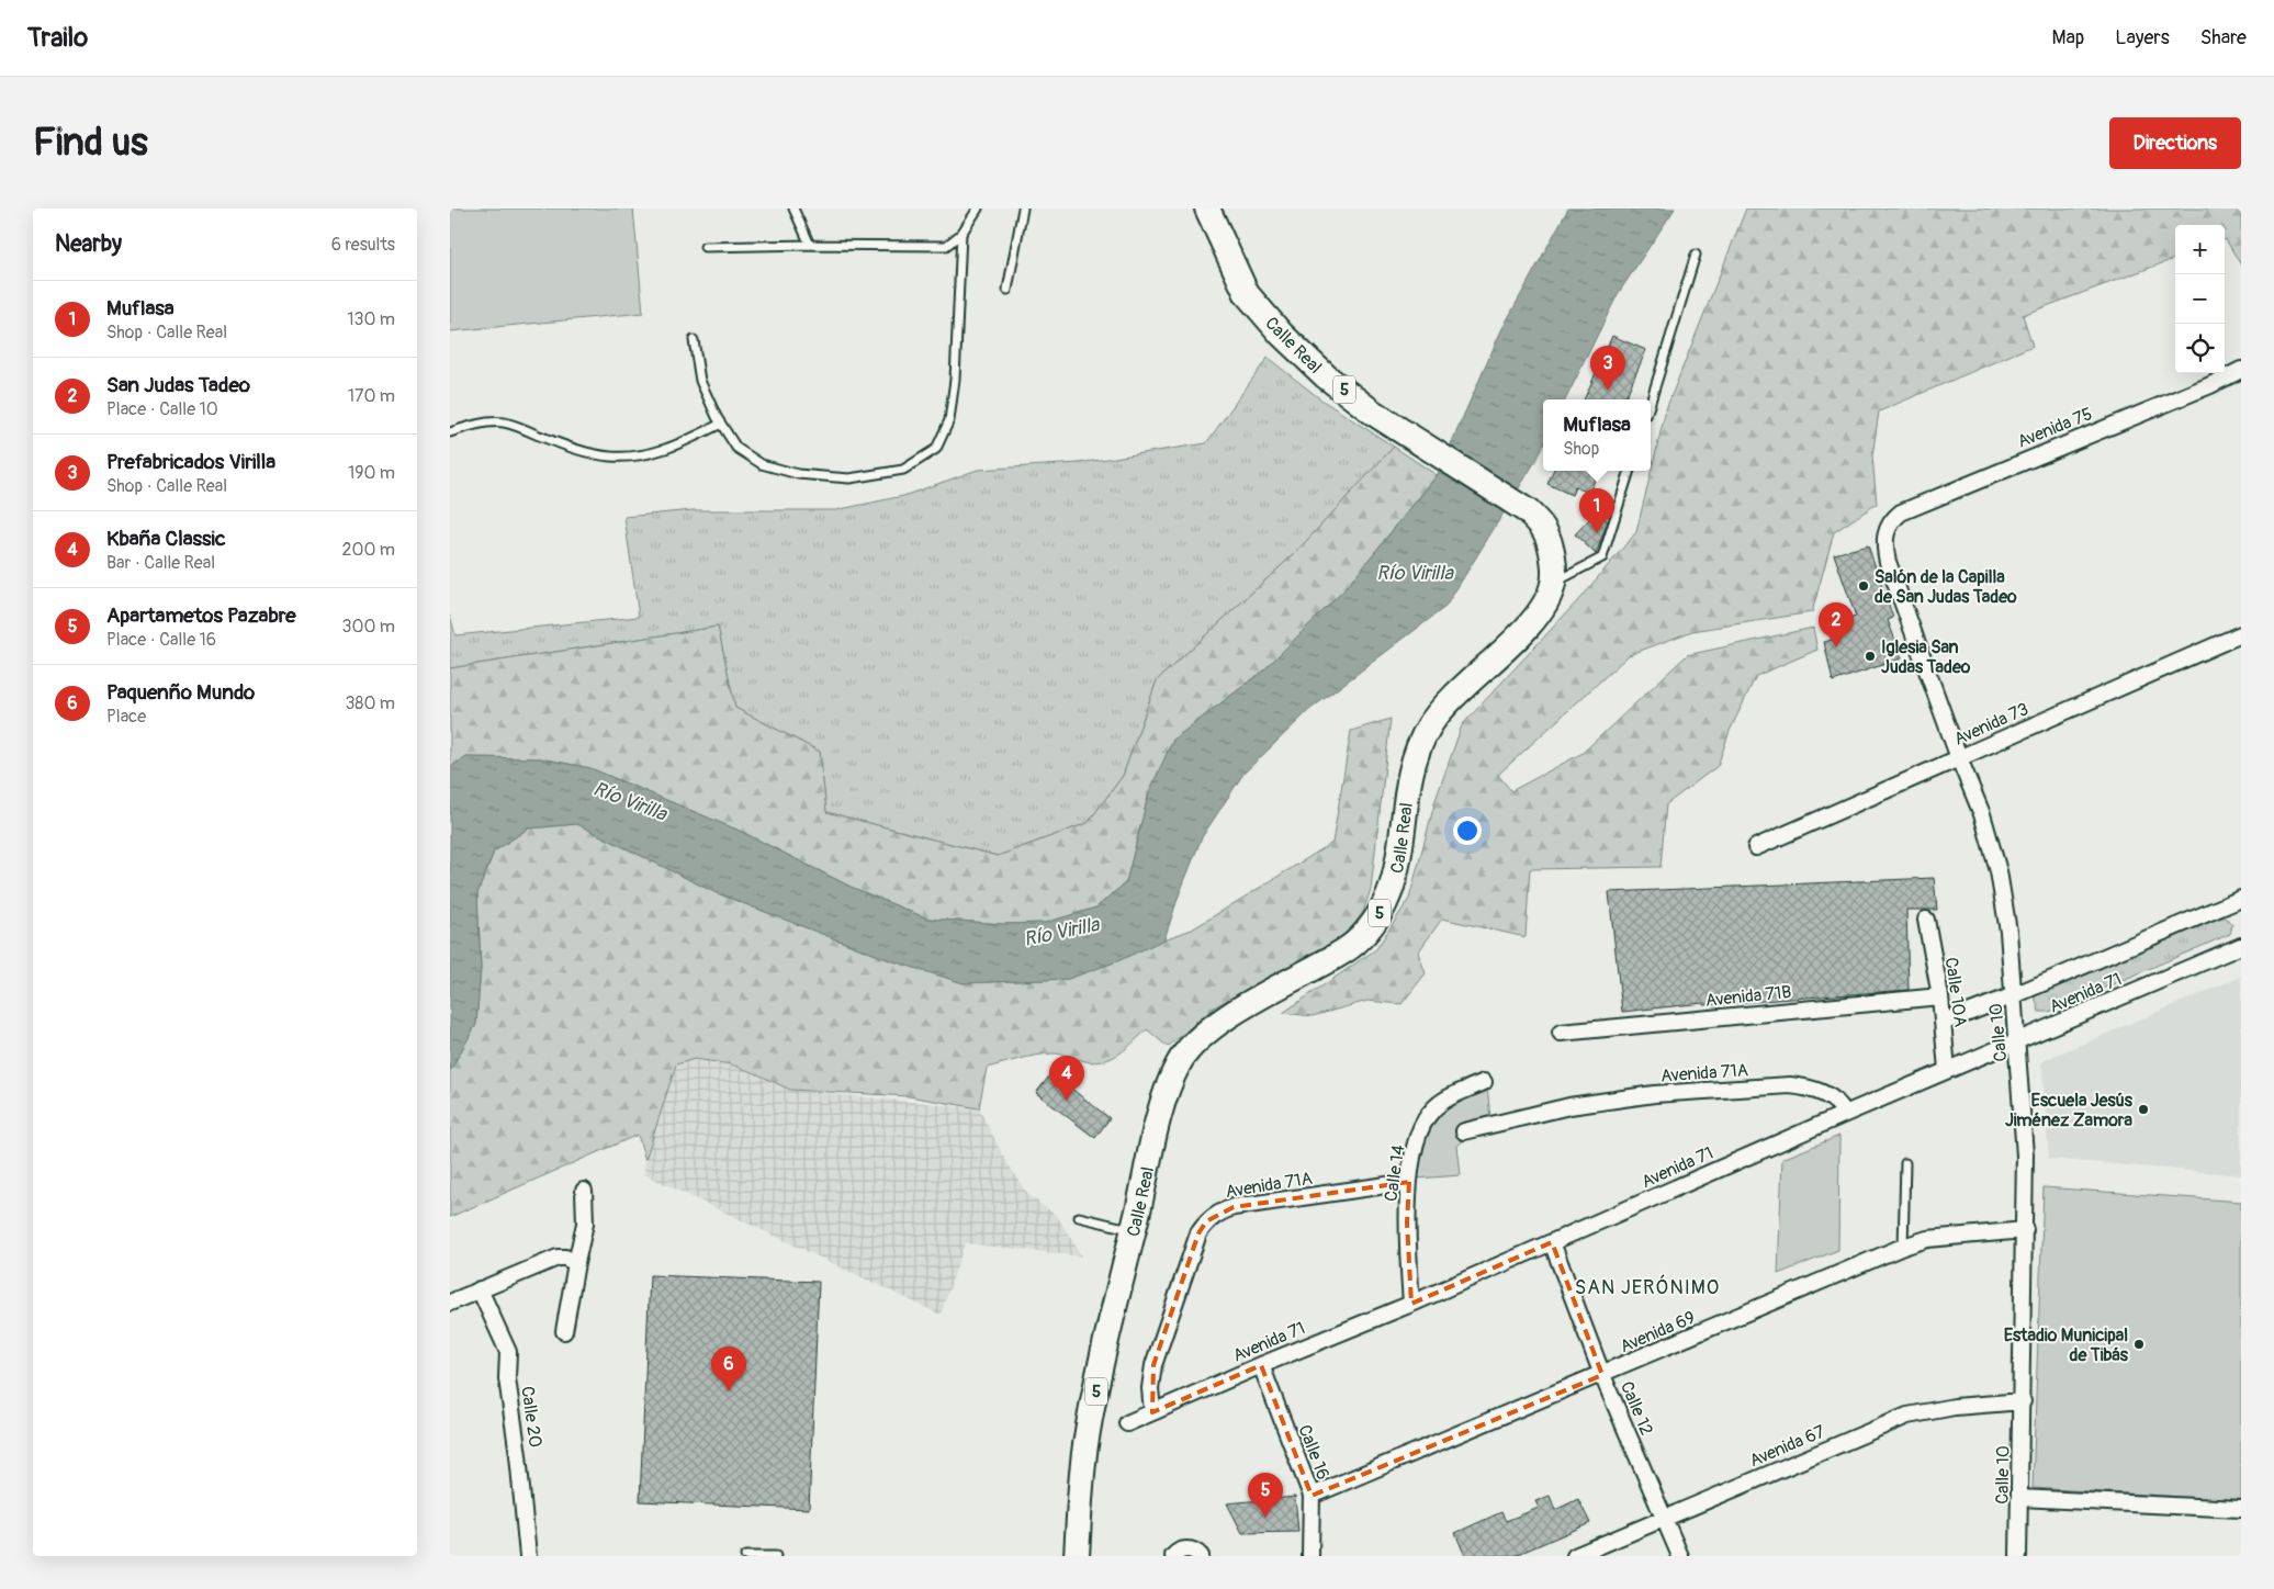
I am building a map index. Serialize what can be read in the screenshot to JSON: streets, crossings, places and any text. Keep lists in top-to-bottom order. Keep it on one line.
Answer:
{"streets":{"main road":["Calle Real","5"],"street":["Avenida 75","Avenida 73","Calle 10A","Avenida 71","Avenida 71B","Calle 10","Avenida 71A","Calle 14","Avenida 69","Calle 12","Calle 20","Avenida 67","Calle 16"]},"crossings":[["Avenida 75","Calle 10"],["Avenida 73","Calle 10"],["Calle 10A","Avenida 71"],["Calle 10A","Avenida 71B"],["Avenida 71","Calle 10"],["Avenida 71","Avenida 71A"],["Avenida 71","Calle 14"],["Avenida 71","Calle 12"],["Avenida 71","Calle 16"],["Calle 10","Avenida 69"],["Calle 10","Avenida 67"],["Avenida 71A","Calle 14"],["Avenida 69","Calle 12"],["Avenida 69","Calle 16"],["Calle 12","Avenida 67"]],"districts":["SAN JERÓNIMO"],"water":["Río Virilla"],"places":["Salón de la Capilla de San Judas Tadeo","Iglesia San Judas Tadeo","Escuela Jesús Jiménez Zamora","Estadio Municipal de Tibás"],"page":{"header":"Trailo","nav":["Map","Layers","Share"],"buttons":"Directions","title":"Find us","heading":["Nearby","6 results"],"map_buttons":["+","−"],"list":[{"mark":"1","name":"Muflasa","note":"Shop · Calle Real","value":"130 m"},{"mark":"2","name":"San Judas Tadeo","note":"Place · Calle 10","value":"170 m"},{"mark":"3","name":"Prefabricados Virilla","note":"Shop · Calle Real","value":"190 m"},{"mark":"4","name":"Kbaña Classic","note":"Bar · Calle Real","value":"200 m"},{"mark":"5","name":"Apartametos Pazabre","note":"Place · Calle 16","value":"300 m"},{"mark":"6","name":"Paquenño Mundo","note":"Place","value":"380 m"}],"pins":["3","1","2","4","6","5"],"popup":["Muflasa","Shop"]}}
